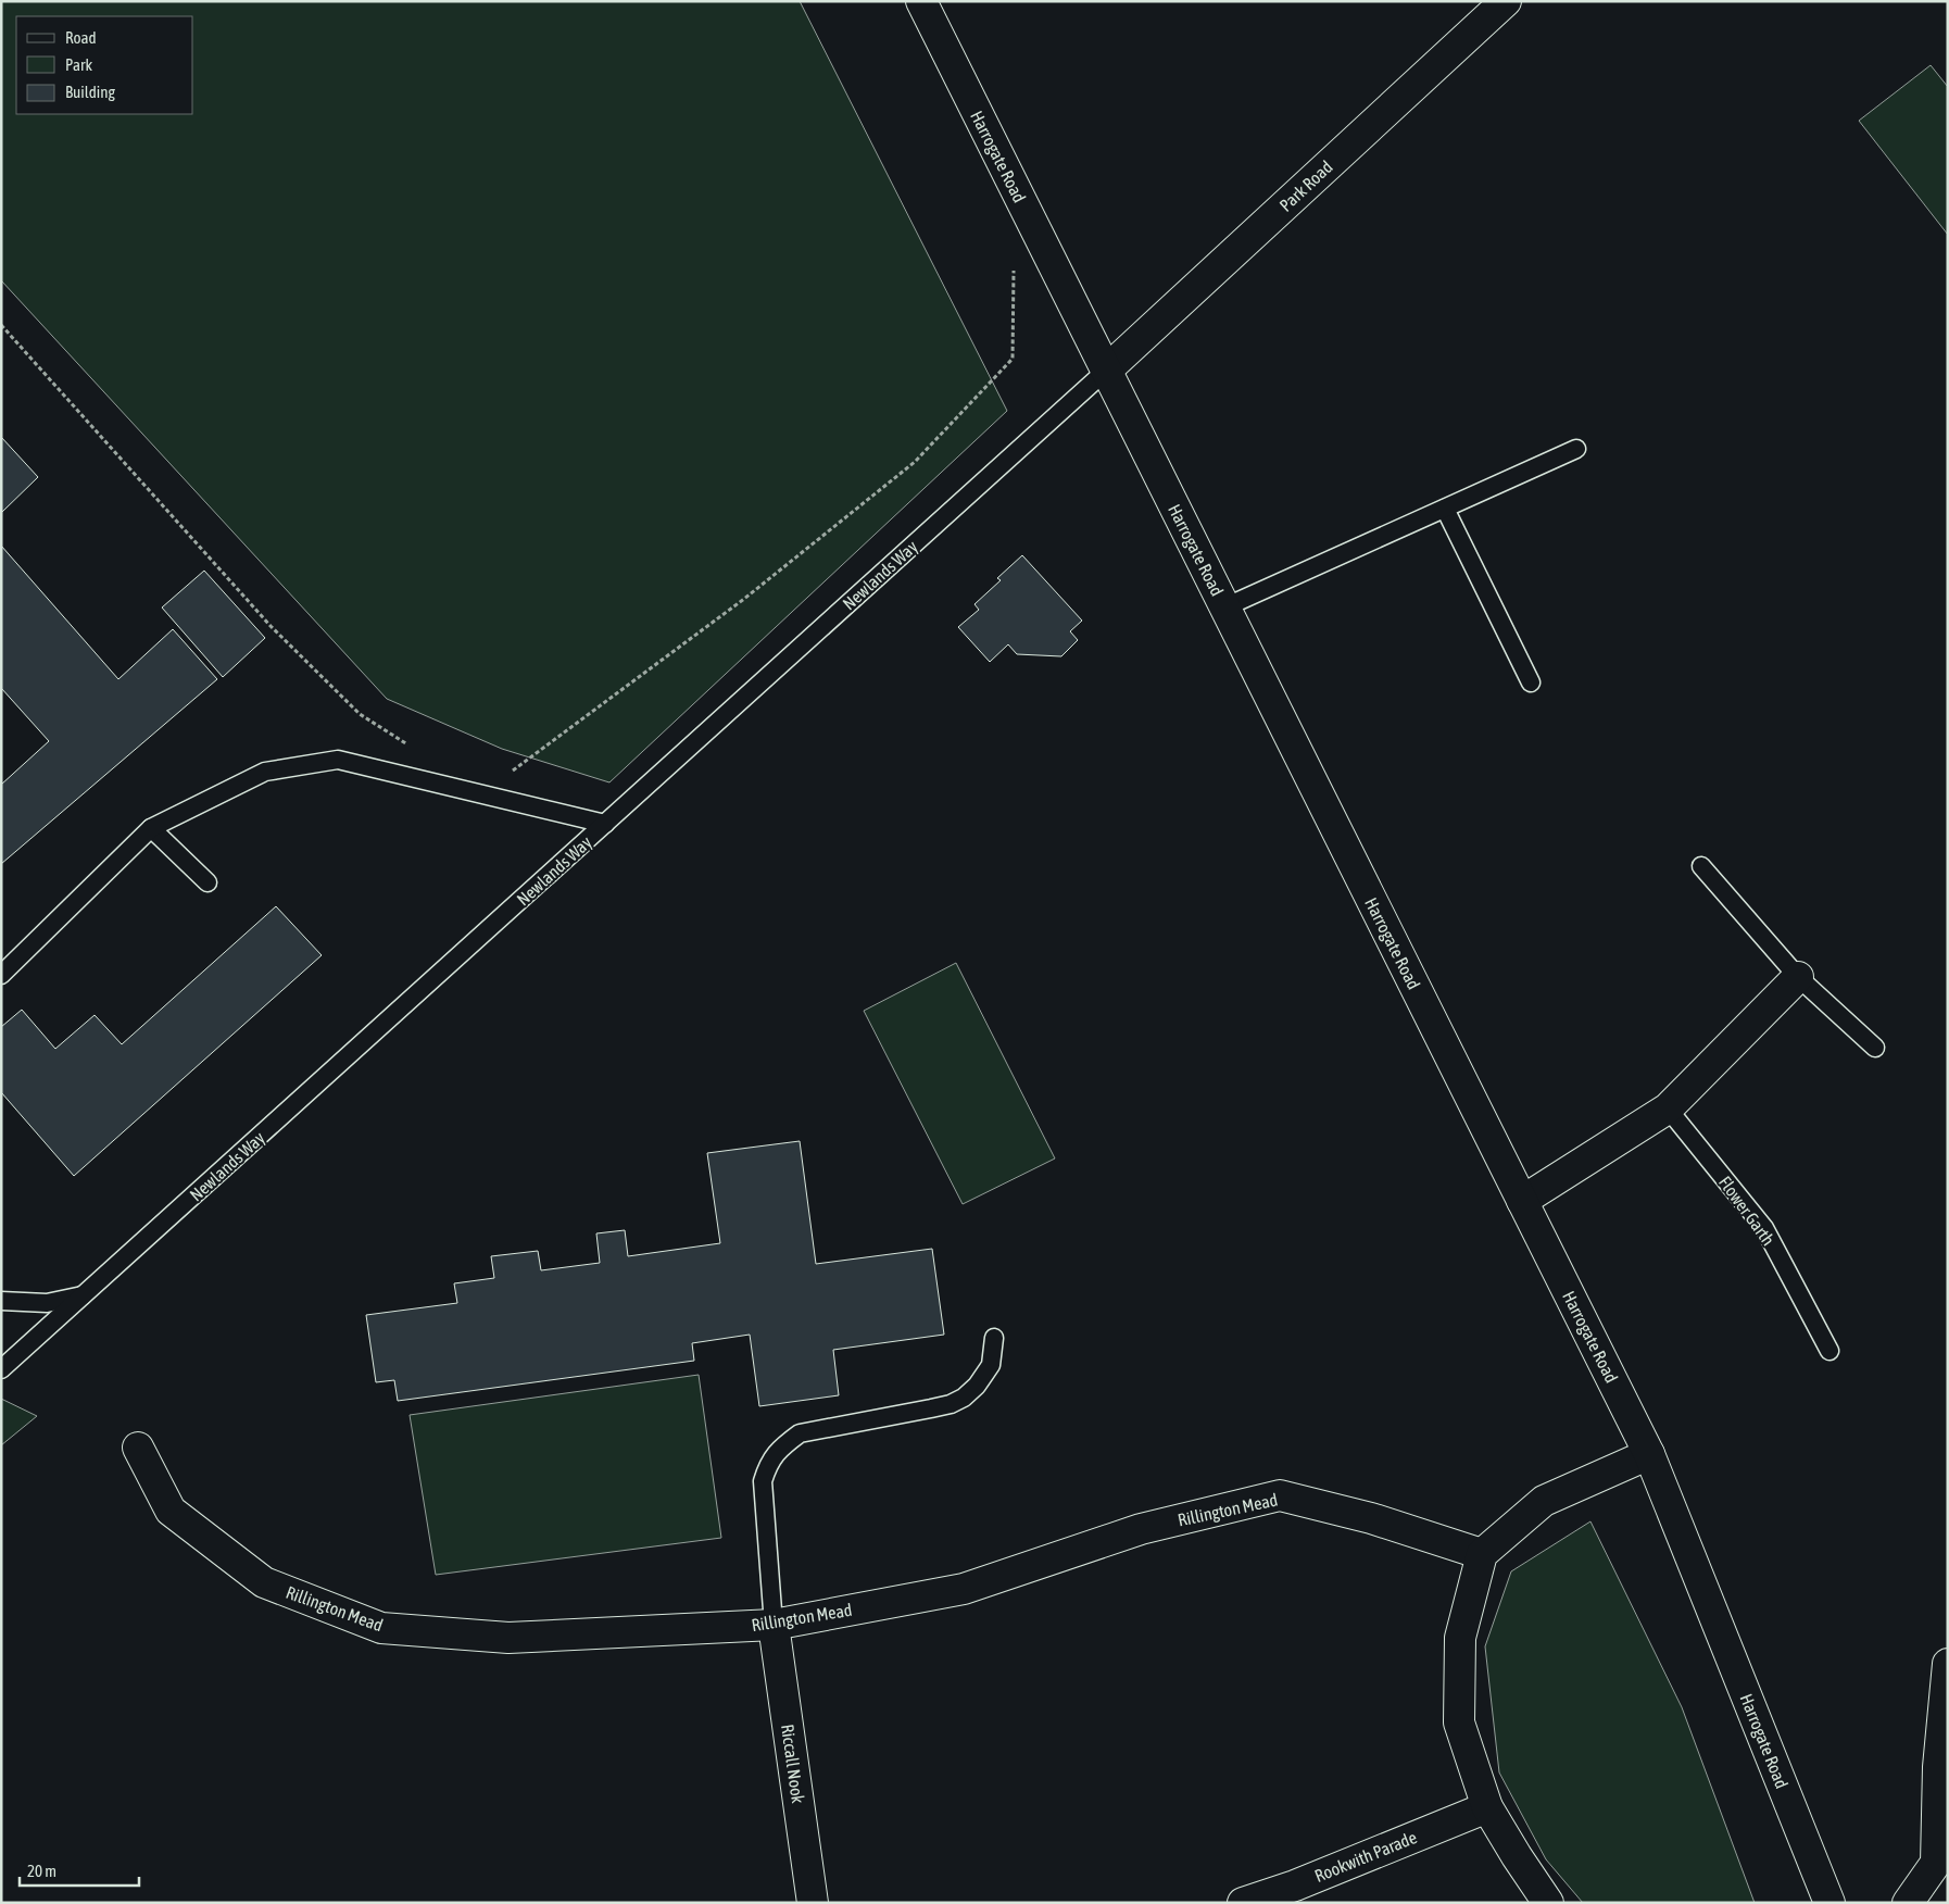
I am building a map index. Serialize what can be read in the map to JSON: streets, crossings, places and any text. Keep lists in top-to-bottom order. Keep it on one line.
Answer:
{"streets":{"main road":["Harrogate Road","Park Road","Rillington Mead","Riccall Nook","Rookwith Parade"],"lane":["Newlands Way","Flower Garth"]},"crossings":[["Harrogate Road","Park Road"],["Harrogate Road","Newlands Way"],["Park Road","Newlands Way"],["Rillington Mead","Riccall Nook"]],"legend":["Road","Park","Building"],"scale_bar":"20 m"}
